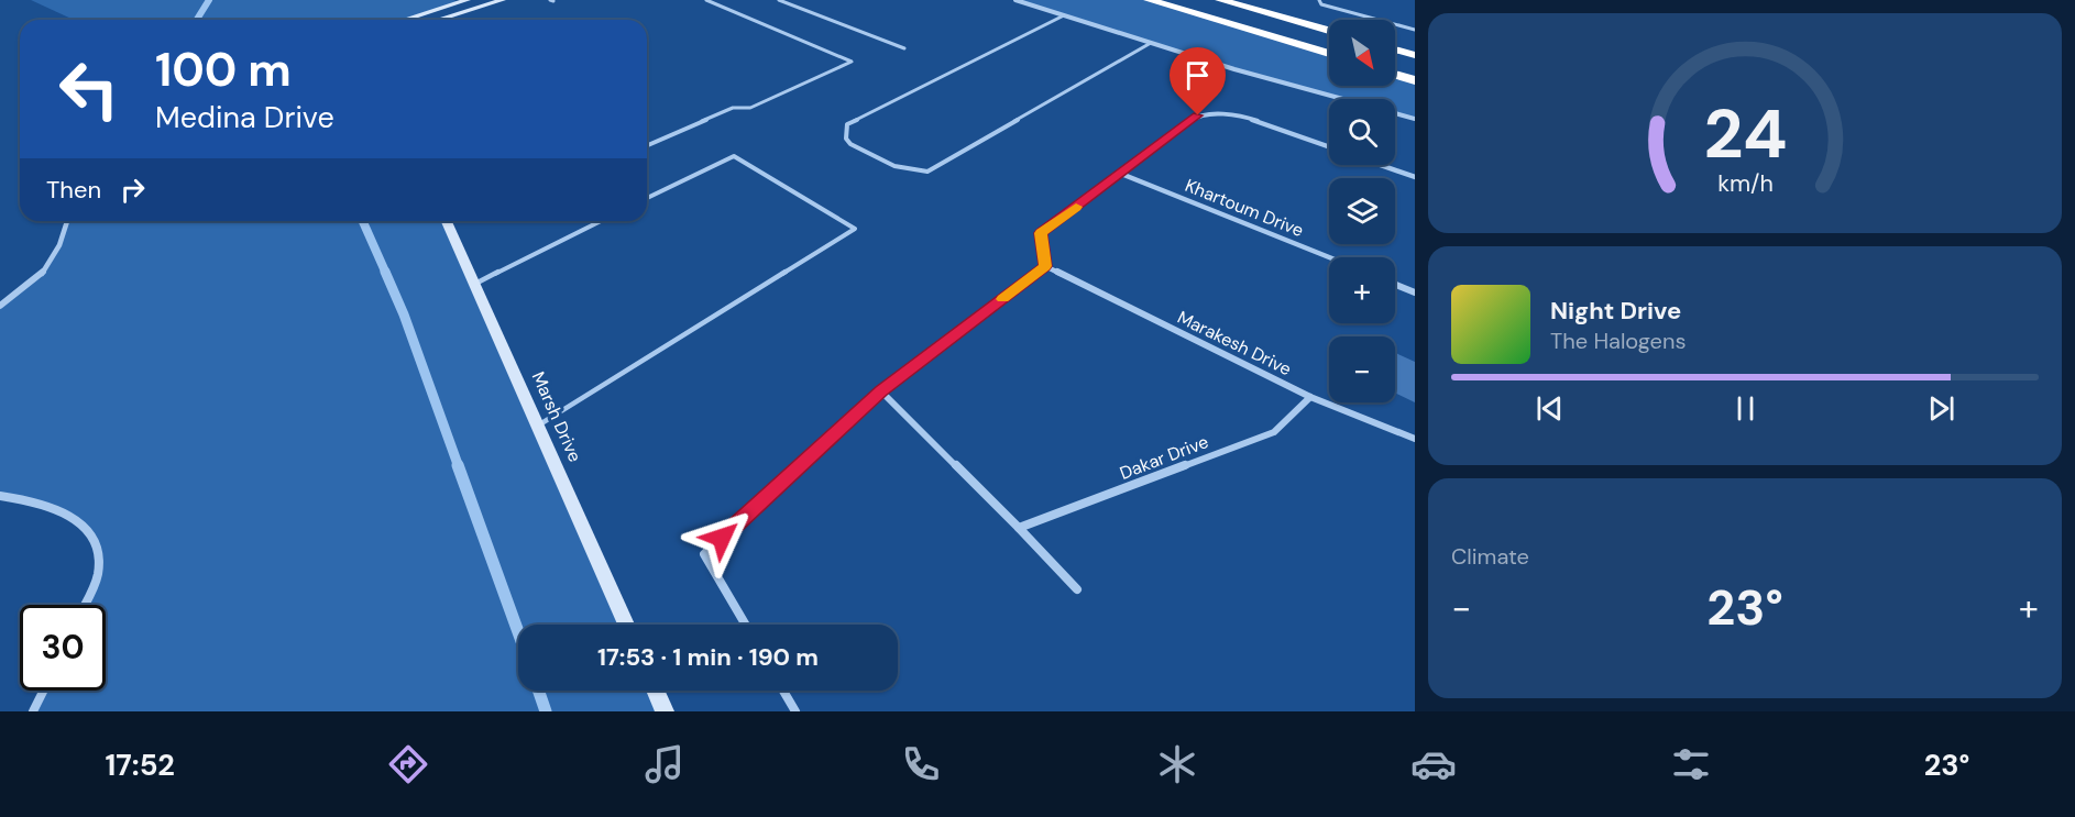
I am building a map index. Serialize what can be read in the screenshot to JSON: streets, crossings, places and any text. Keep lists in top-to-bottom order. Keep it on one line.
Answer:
{"streets":{"street":["Khartoum Drive","Marakesh Drive","Marsh Drive","Dakar Drive"]},"crossings":[["Marakesh Drive","Dakar Drive"]],"north":"bottom right","page":{"map_buttons":["+","−"],"turn":["100 m","Medina Drive"],"then":"Then","song":["Night Drive","The Halogens"],"tile":"Climate","heat":["−","23°","+"],"limit":"30","trip":"17:53 · 1 min · 190 m","tabs":["17:52","23°"],"gauge":["24","km/h"]}}
